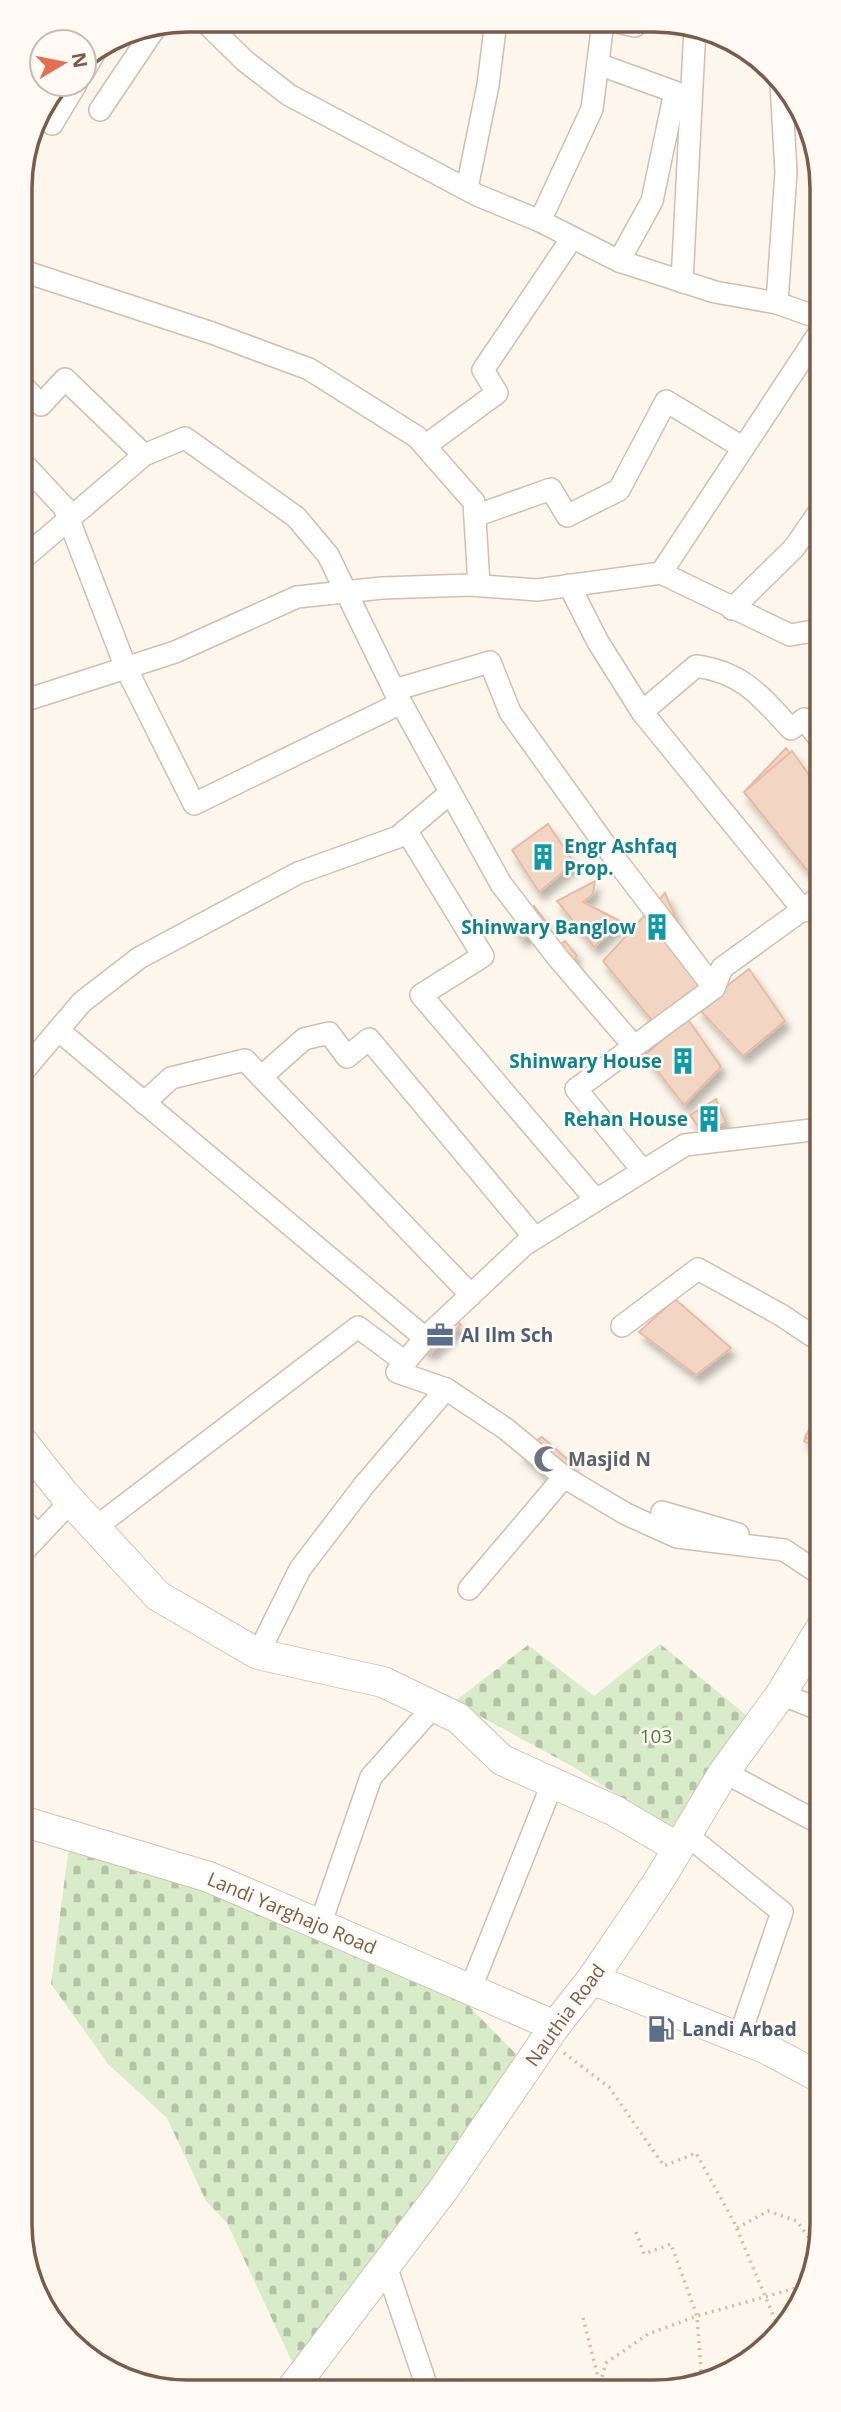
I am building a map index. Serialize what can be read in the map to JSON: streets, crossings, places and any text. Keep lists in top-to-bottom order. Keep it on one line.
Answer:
{"streets":{"street":["Landi Yarghajo Road","Nauthia Road"]},"crossings":[["Landi Yarghajo Road","Nauthia Road"]],"parks":["103"],"places":{"building":["Engr Ashfaq Prop.","Shinwary Banglow","Shinwary House","Rehan House"],"office":["Al Ilm Sch"],"mosque":["Masjid N"],"fuel station":["Landi Arbad"]},"north":"right"}
